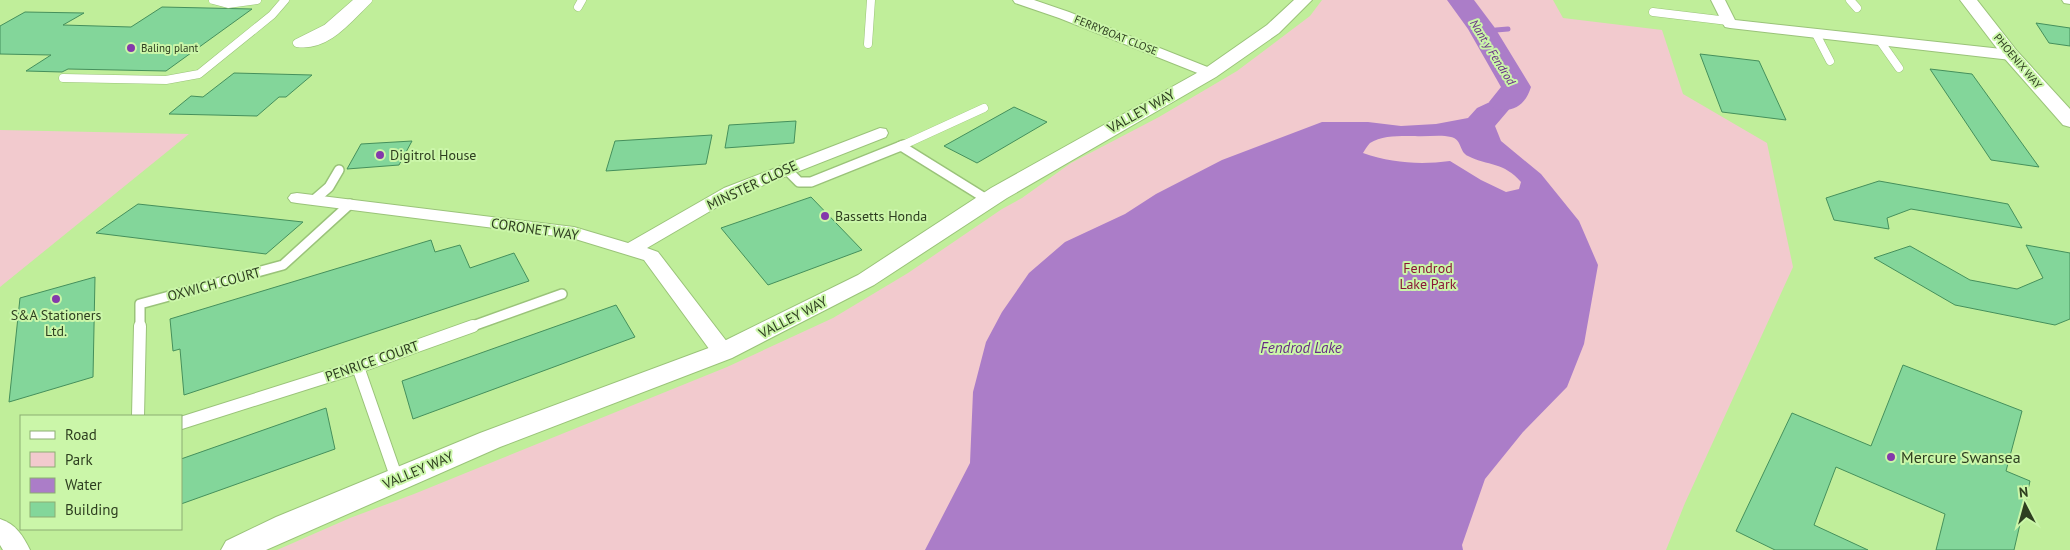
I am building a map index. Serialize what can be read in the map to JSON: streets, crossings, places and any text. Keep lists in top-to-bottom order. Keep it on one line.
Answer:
{"streets":{"street":["FERRYBOAT CLOSE","PHOENIX WAY","VALLEY WAY","MINSTER CLOSE","CORONET WAY"],"lane":["OXWICH COURT","PENRICE COURT"]},"crossings":[["FERRYBOAT CLOSE","VALLEY WAY"],["VALLEY WAY","CORONET WAY"],["MINSTER CLOSE","CORONET WAY"],["CORONET WAY","OXWICH COURT"]],"water":["Nant y Fendrod","Fendrod Lake"],"parks":["Fendrod Lake Park"],"places":["Baling plant","Digitrol House","Bassetts Honda","S&A Stationers Ltd.","Mercure Swansea"],"legend":["Road","Park","Water","Building"],"north":"top"}
